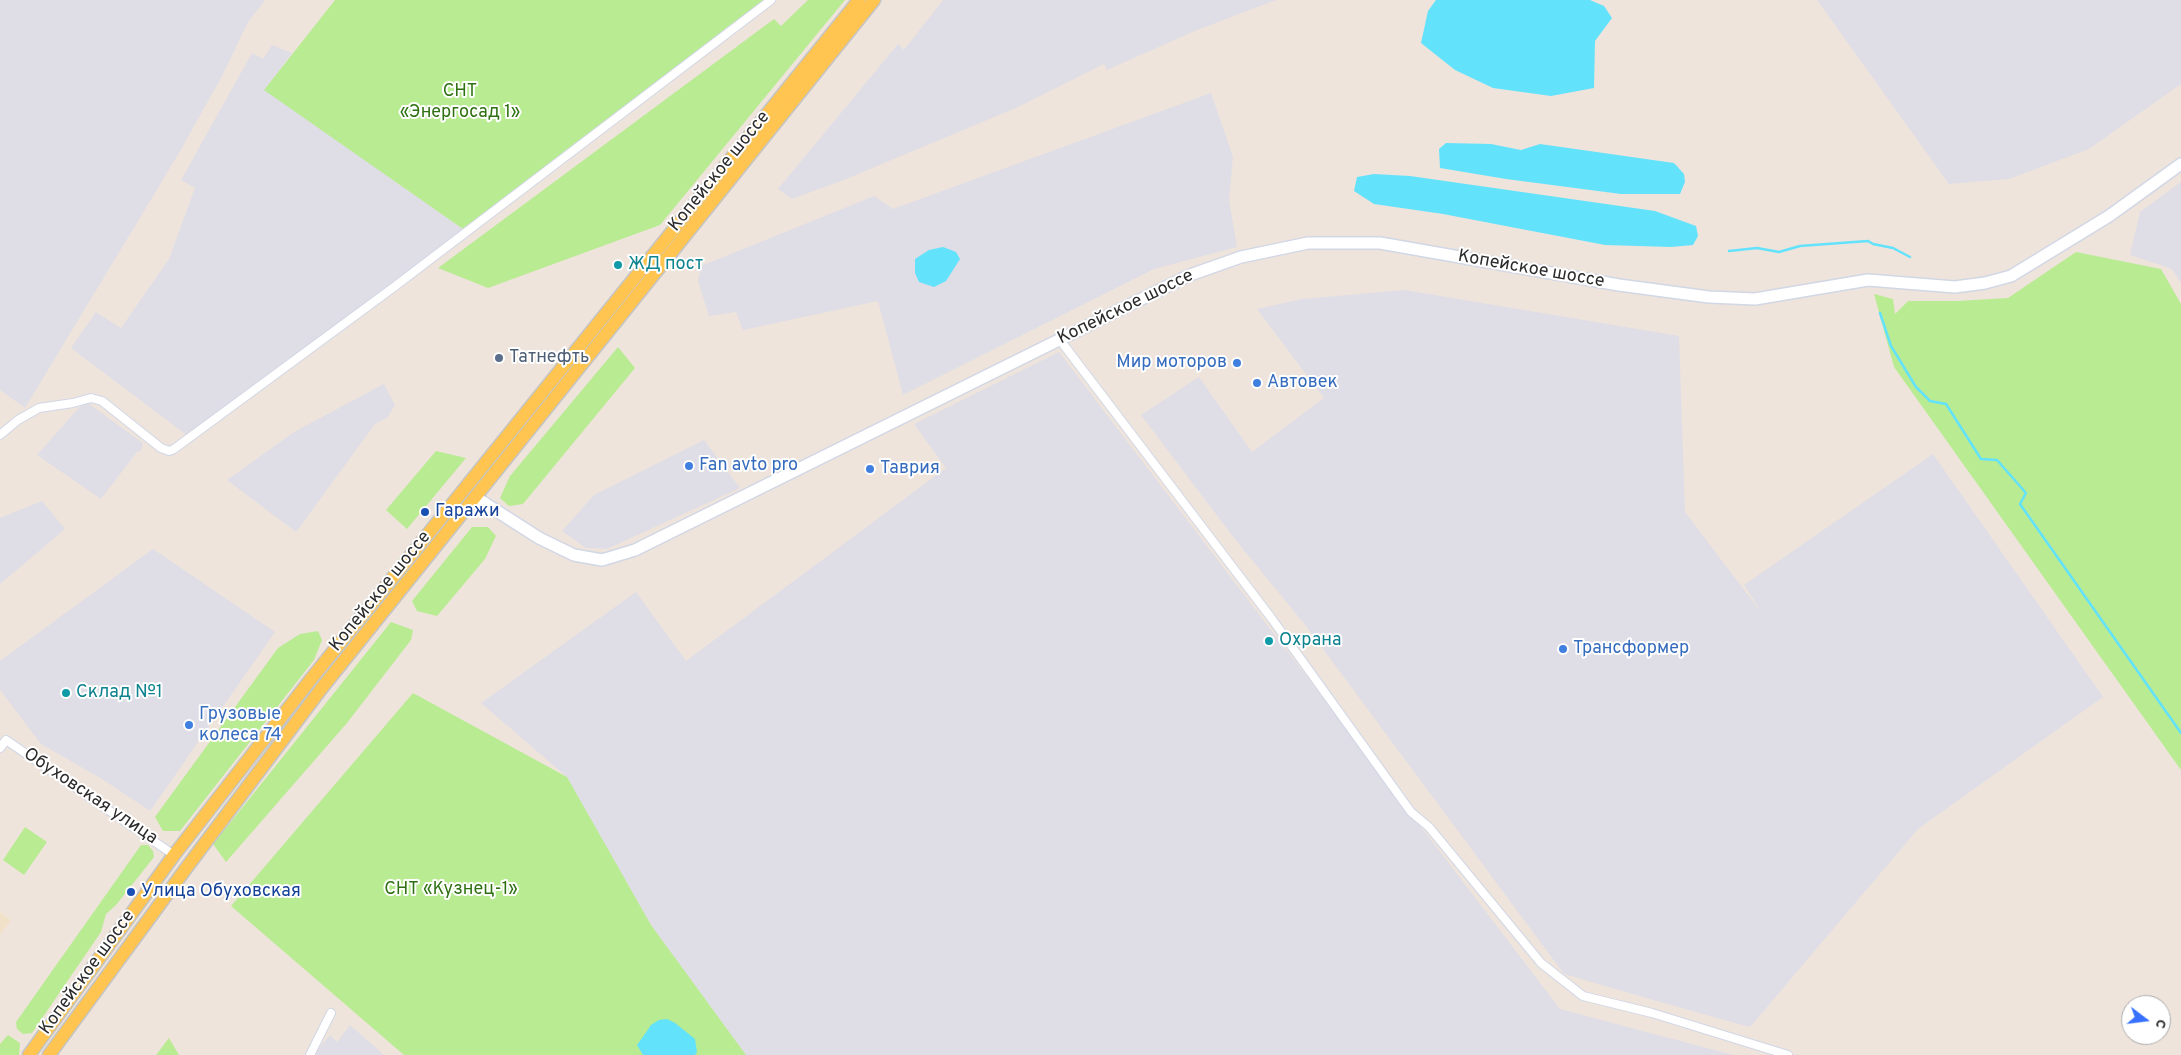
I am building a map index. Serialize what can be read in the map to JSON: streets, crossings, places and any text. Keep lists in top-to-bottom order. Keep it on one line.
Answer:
{"streets":{"main road":["Копейское шоссе"],"street":["Обуховская улица"]},"crossings":[["Копейское шоссе","Обуховская улица"]],"parks":["СНТ «Энергосад 1»","СНТ «Кузнец-1»"],"places":["ЖД пост","Татнефть","Мир моторов","Автовек","Fan avto pro","Таврия","Гаражи","Охрана","Трансформер","Склад №1","Грузовые колеса 74","Улица Обуховская"],"north":"right"}
